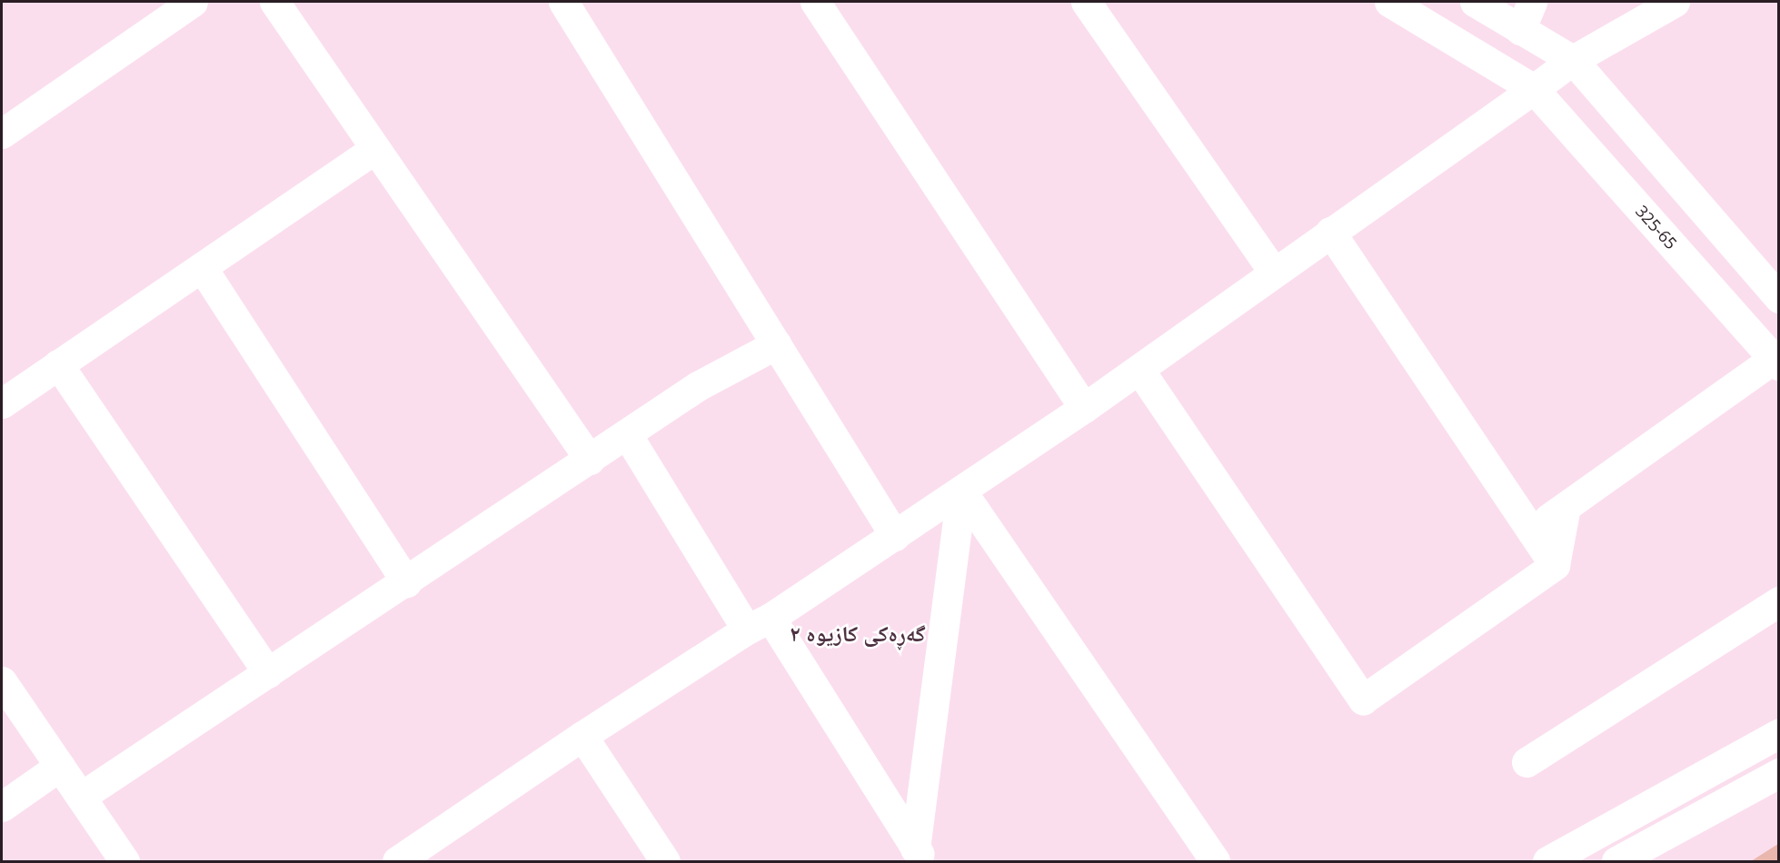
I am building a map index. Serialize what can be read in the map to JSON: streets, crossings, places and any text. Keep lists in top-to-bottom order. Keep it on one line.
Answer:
{"streets":{"street":["325-65"]},"districts":["گەڕەکی کازیوە ٢"]}
